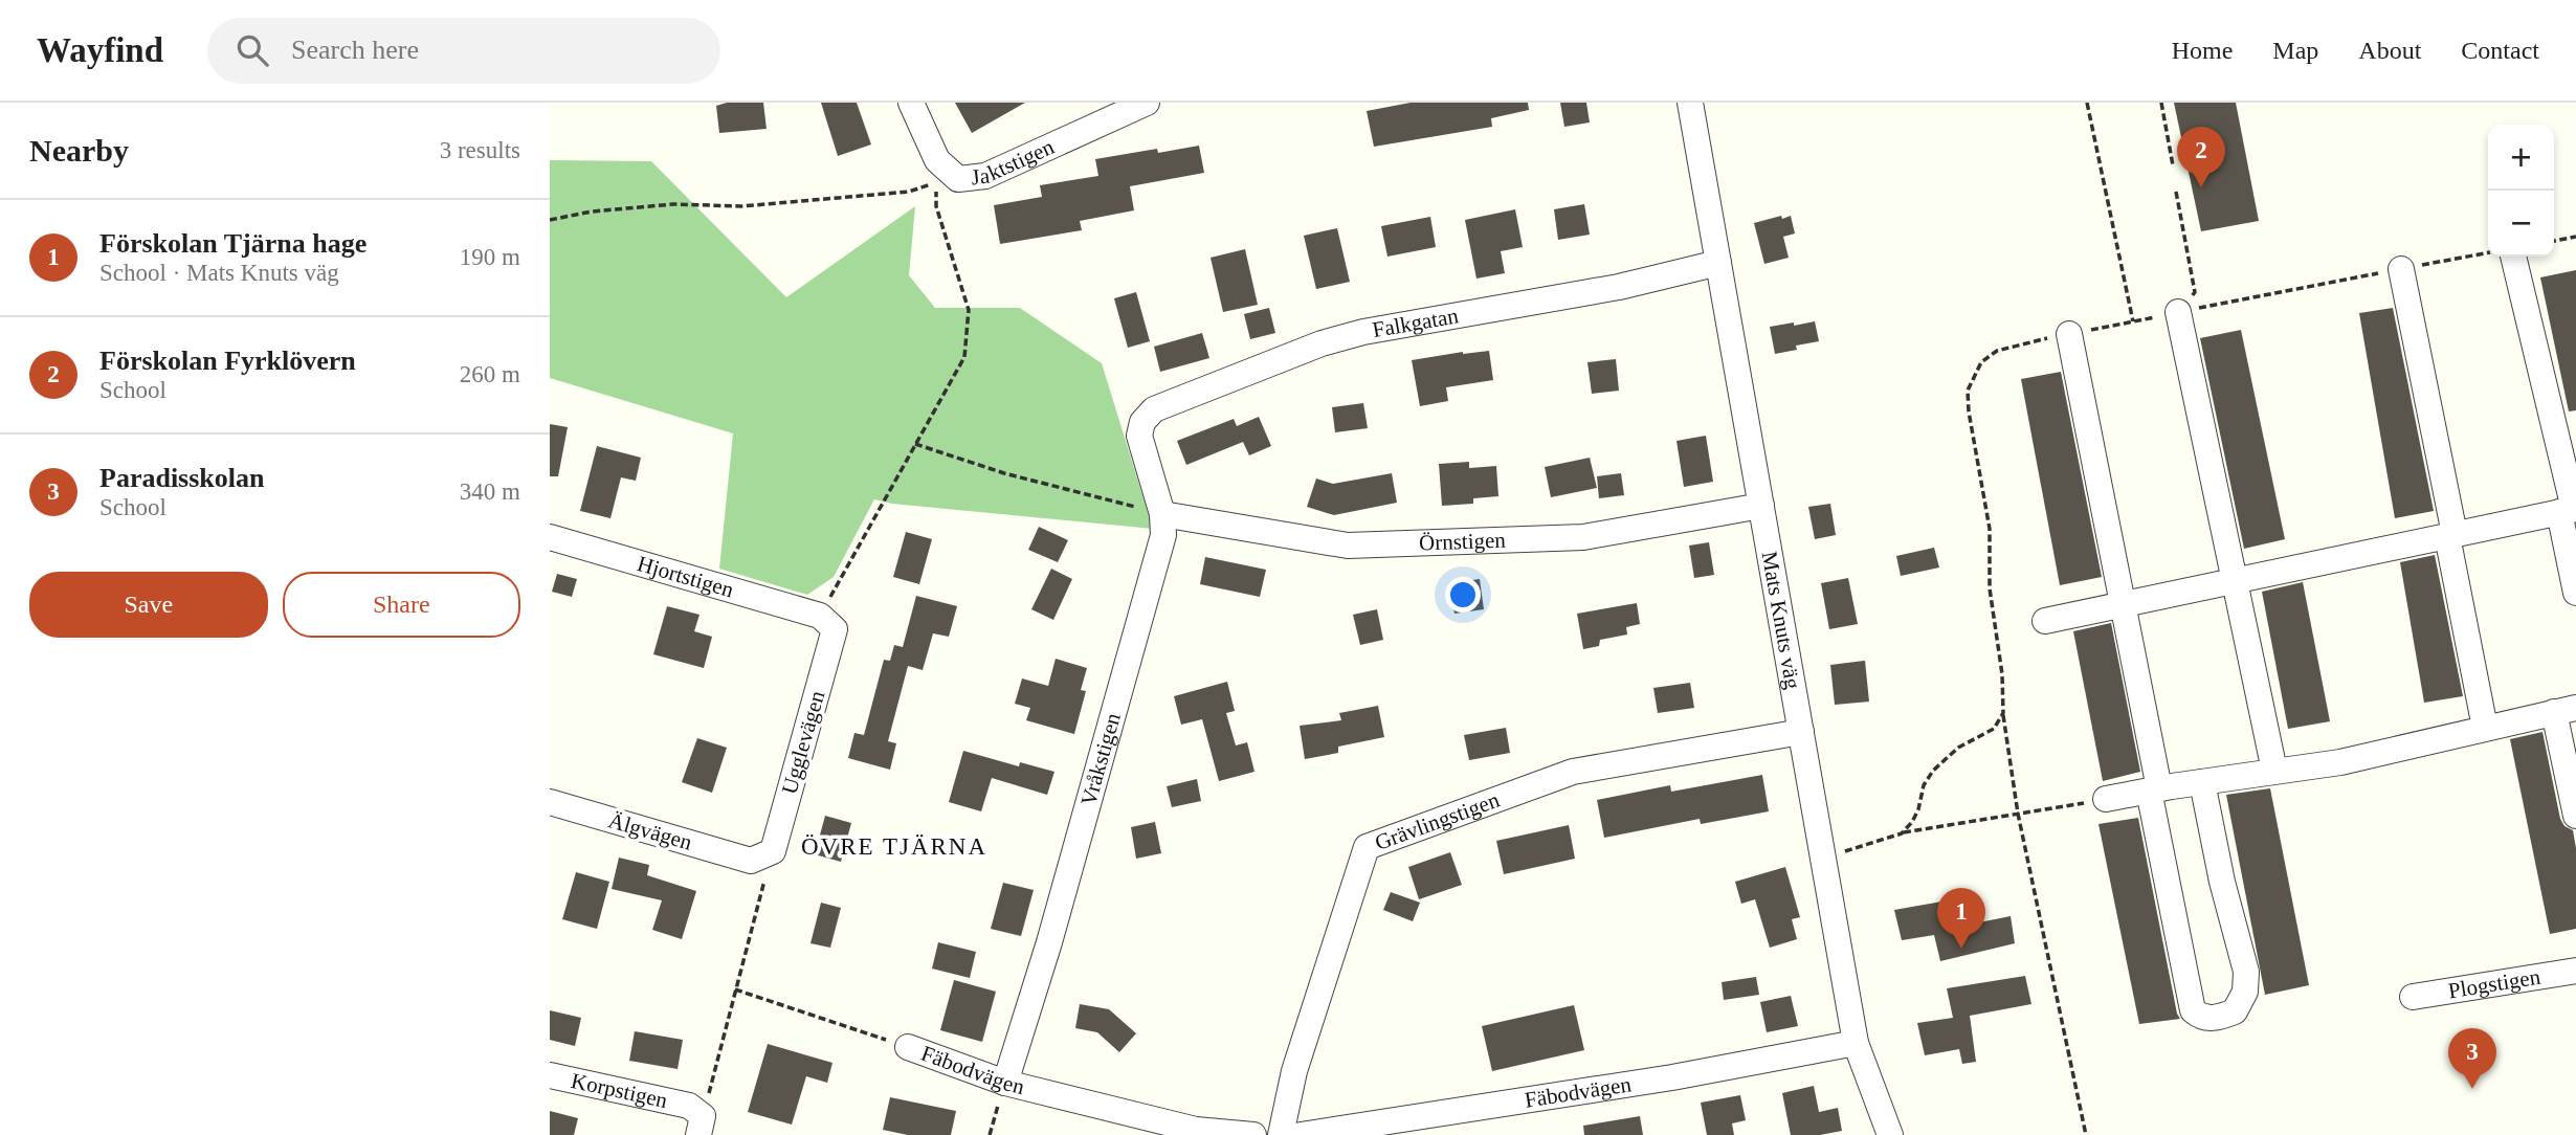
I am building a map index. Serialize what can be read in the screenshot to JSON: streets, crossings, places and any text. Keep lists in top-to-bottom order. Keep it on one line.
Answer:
{"streets":{"street":["Jaktstigen","Falkgatan","Örnstigen","Hjortstigen","Mats Knuts väg","Ugglevägen","Vråkstigen","Grävlingstigen","Älgvägen","Plogstigen","Fäbodvägen","Korpstigen"]},"crossings":[["Falkgatan","Mats Knuts väg"],["Falkgatan","Vråkstigen"],["Örnstigen","Mats Knuts väg"],["Örnstigen","Vråkstigen"],["Hjortstigen","Ugglevägen"],["Mats Knuts väg","Grävlingstigen"],["Mats Knuts väg","Fäbodvägen"],["Ugglevägen","Älgvägen"],["Vråkstigen","Fäbodvägen"]],"districts":["ÖVRE TJÄRNA"],"page":{"header":"Wayfind","search":"Search here","nav":["Home","Map","About","Contact"],"heading":["Nearby","3 results"],"map_buttons":["+","−"],"pins":["2","1","3"],"list":[{"mark":"1","name":"Förskolan Tjärna hage","note":"School · Mats Knuts väg","value":"190 m"},{"mark":"2","name":"Förskolan Fyrklövern","note":"School","value":"260 m"},{"mark":"3","name":"Paradisskolan","note":"School","value":"340 m"}],"buttons":["Save","Share"]}}
